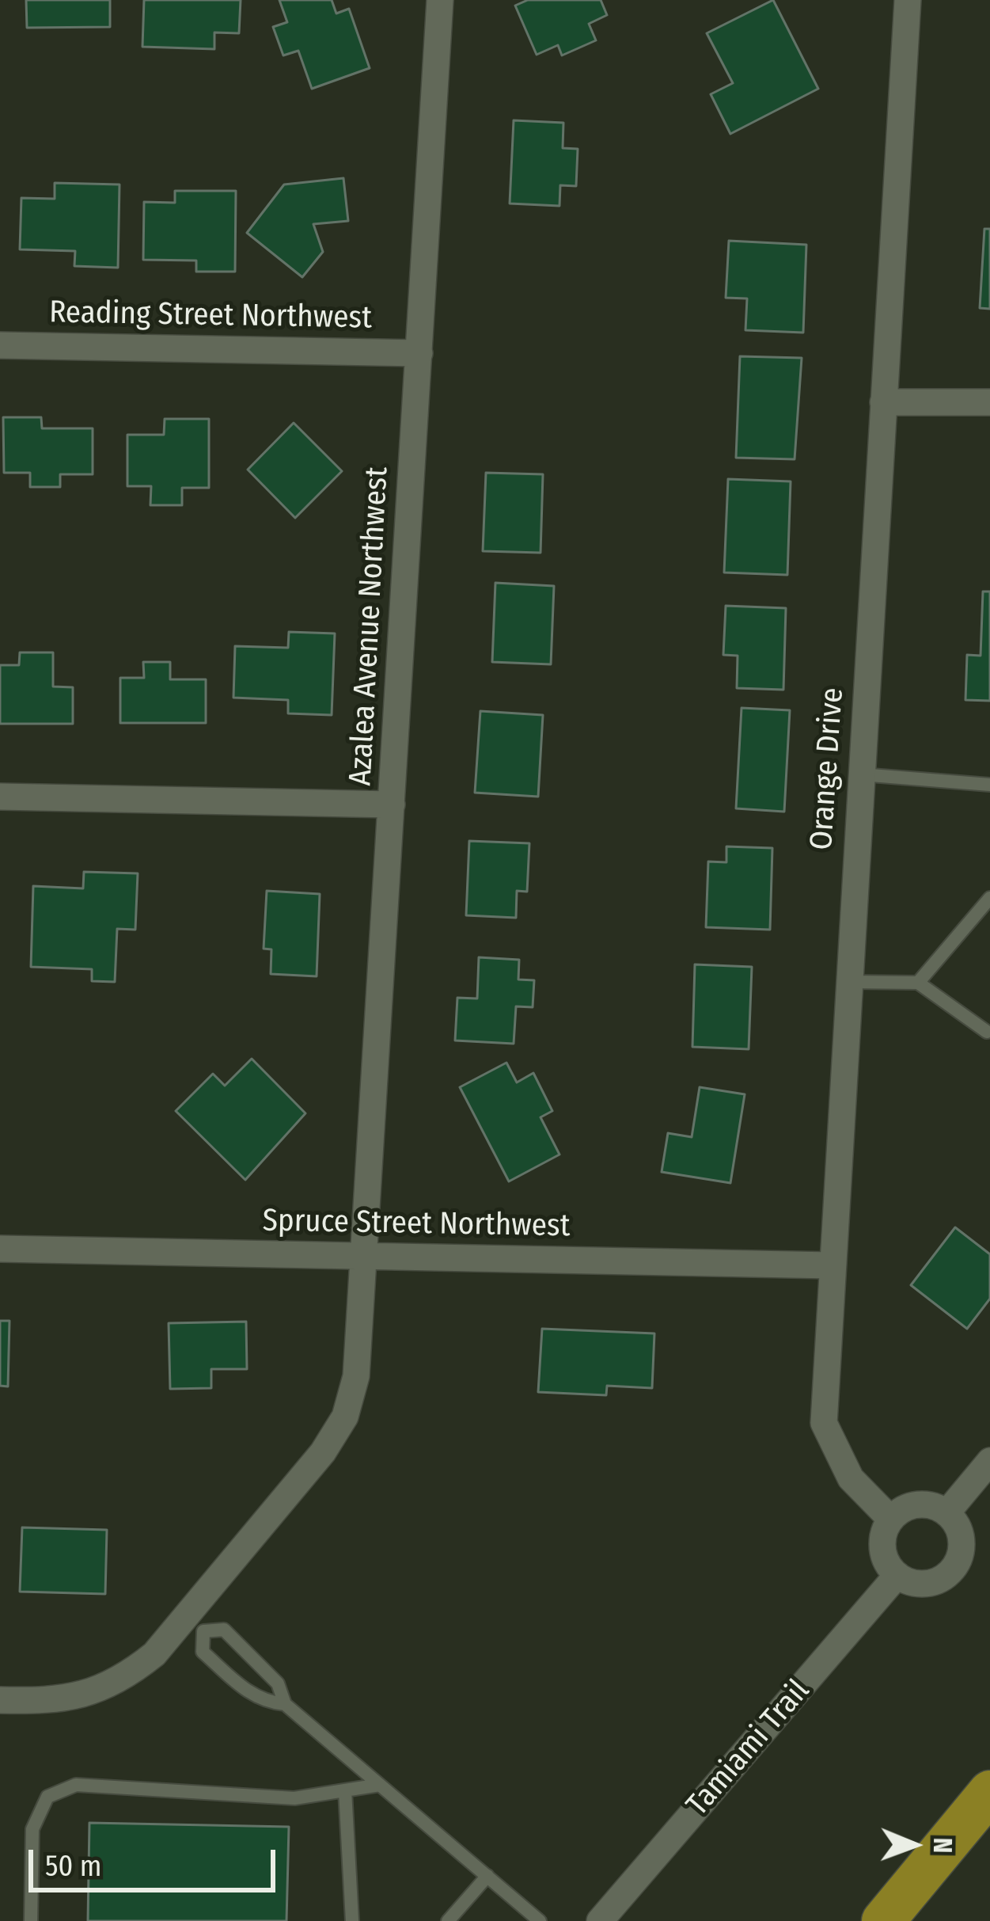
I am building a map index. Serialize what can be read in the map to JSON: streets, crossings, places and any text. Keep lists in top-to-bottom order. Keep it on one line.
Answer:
{"streets":{"street":["Reading Street Northwest","Azalea Avenue Northwest","Orange Drive","Spruce Street Northwest","Tamiami Trail"]},"crossings":[["Reading Street Northwest","Azalea Avenue Northwest"],["Azalea Avenue Northwest","Spruce Street Northwest"],["Orange Drive","Spruce Street Northwest"],["Orange Drive","Tamiami Trail"]],"scale_bar":"50 m","north":"right"}
